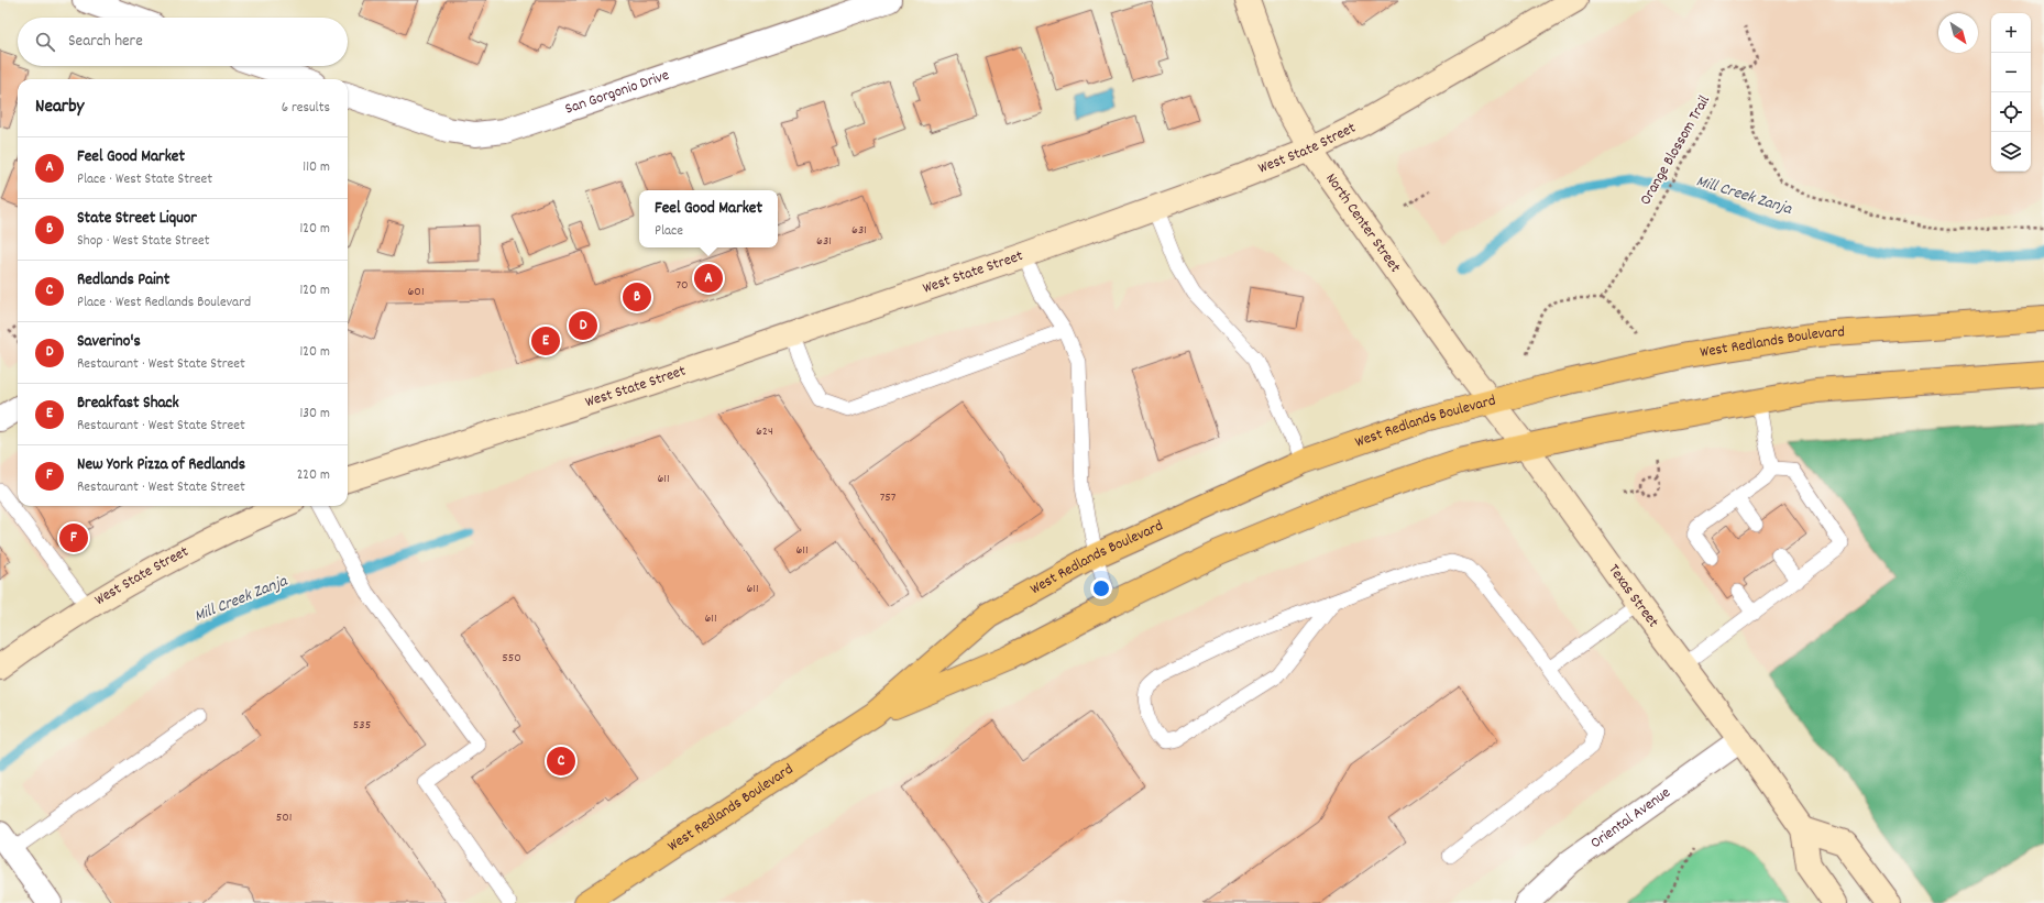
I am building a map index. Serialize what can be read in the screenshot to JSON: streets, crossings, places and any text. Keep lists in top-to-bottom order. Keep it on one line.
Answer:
{"streets":{"main road":["West Redlands Boulevard"],"street":["San Gorgonio Drive","West State Street","North Center Street","Texas Street","Oriental Avenue"],"path":["Orange Blossom Trail"]},"crossings":[["West State Street","North Center Street"],["North Center Street","Texas Street"],["West Redlands Boulevard","Texas Street"],["Texas Street","Oriental Avenue"]],"water":["Mill Creek Zanja"],"house_numbers":["631","631","70","601","624","611","757","611","611","611","550","535","501"],"north":"bottom right","page":{"map_buttons":["+","−"],"search":"Search here","heading":["Nearby","6 results"],"list":[{"mark":"A","name":"Feel Good Market","note":"Place · West State Street","value":"110 m"},{"mark":"B","name":"State Street Liquor","note":"Shop · West State Street","value":"120 m"},{"mark":"C","name":"Redlands Paint","note":"Place · West Redlands Boulevard","value":"120 m"},{"mark":"D","name":"Saverino's","note":"Restaurant · West State Street","value":"120 m"},{"mark":"E","name":"Breakfast Shack","note":"Restaurant · West State Street","value":"130 m"},{"mark":"F","name":"New York Pizza of Redlands","note":"Restaurant · West State Street","value":"220 m"}],"popup":["Feel Good Market","Place"],"pins":["A","B","D","E","F","C"]}}
